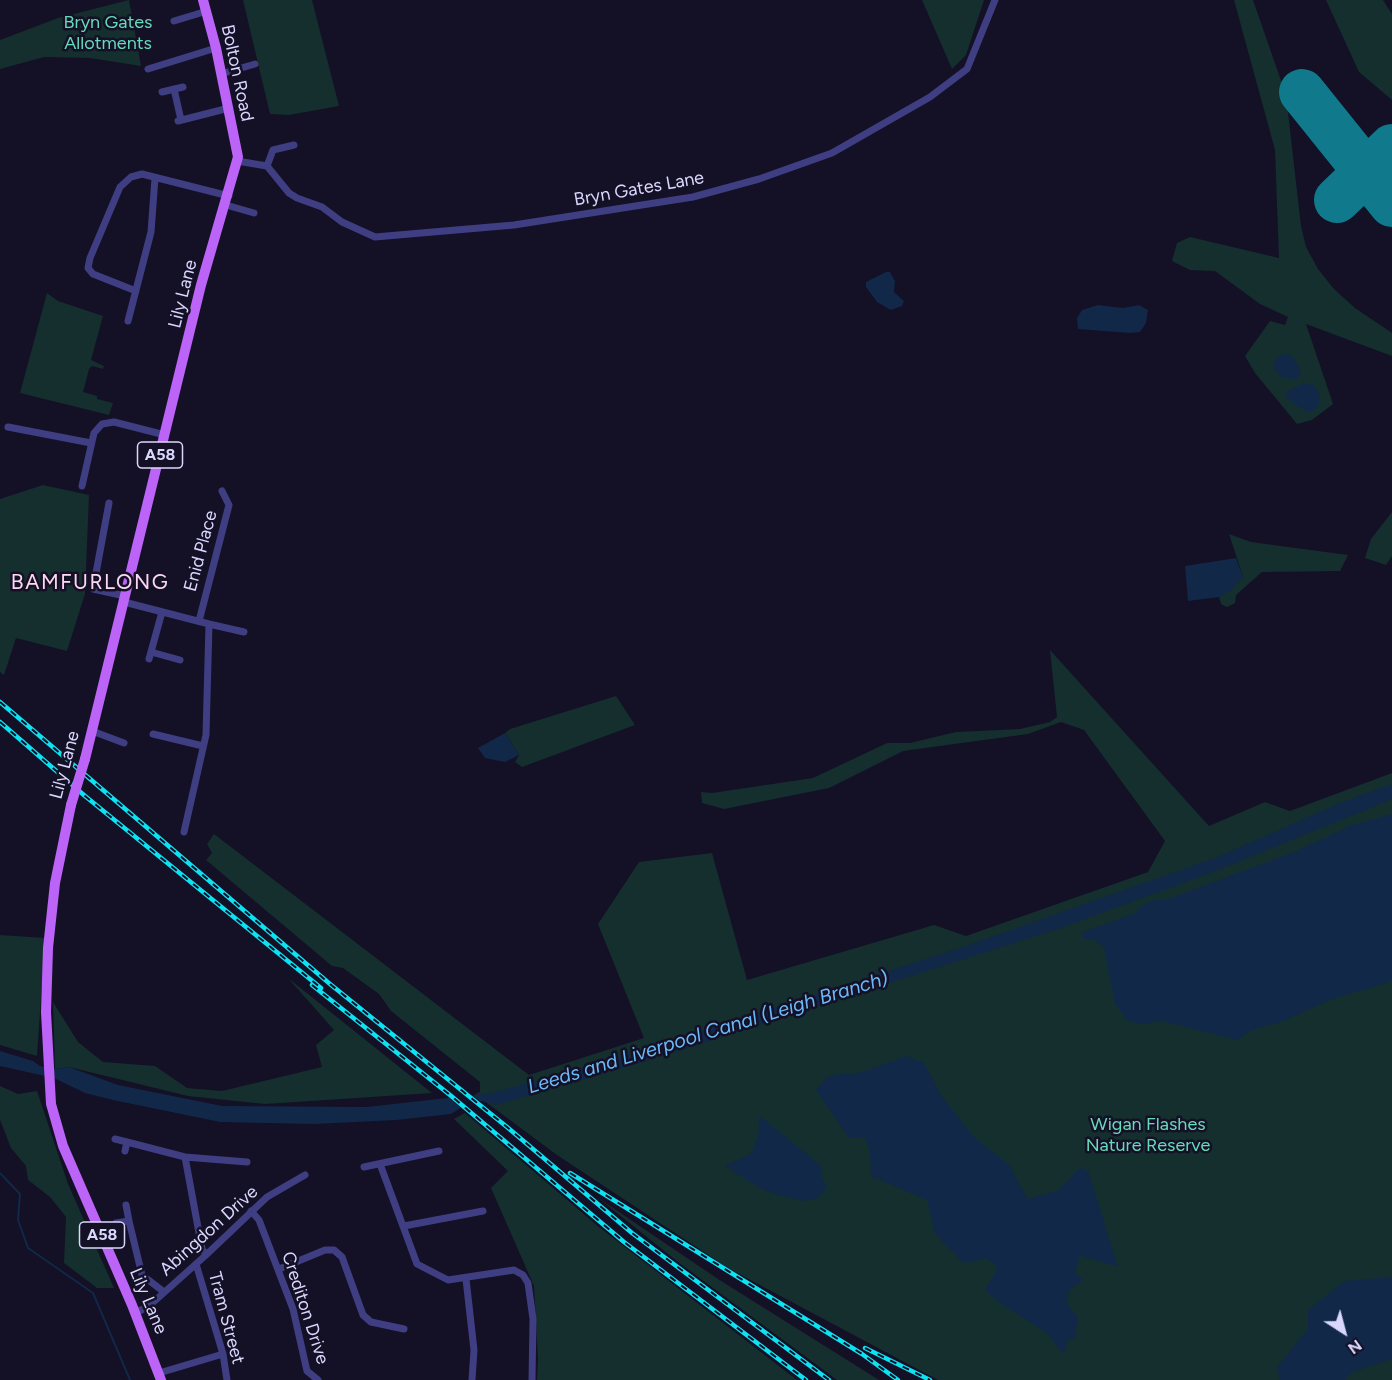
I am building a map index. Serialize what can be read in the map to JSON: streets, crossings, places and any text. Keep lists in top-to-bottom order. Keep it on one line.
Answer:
{"streets":{"main road":["Bolton Road","Lily Lane","A58"],"street":["Bryn Gates Lane","Enid Place","Abingdon Drive","Crediton Drive","Tram Street"]},"crossings":[["Bolton Road","Lily Lane"],["Lily Lane","Abingdon Drive"],["Abingdon Drive","Crediton Drive"],["Abingdon Drive","Tram Street"]],"districts":["BAMFURLONG"],"water":["Leeds and Liverpool Canal (Leigh Branch)"],"parks":["Bryn Gates Allotments","Wigan Flashes Nature Reserve"],"north":"bottom right"}
